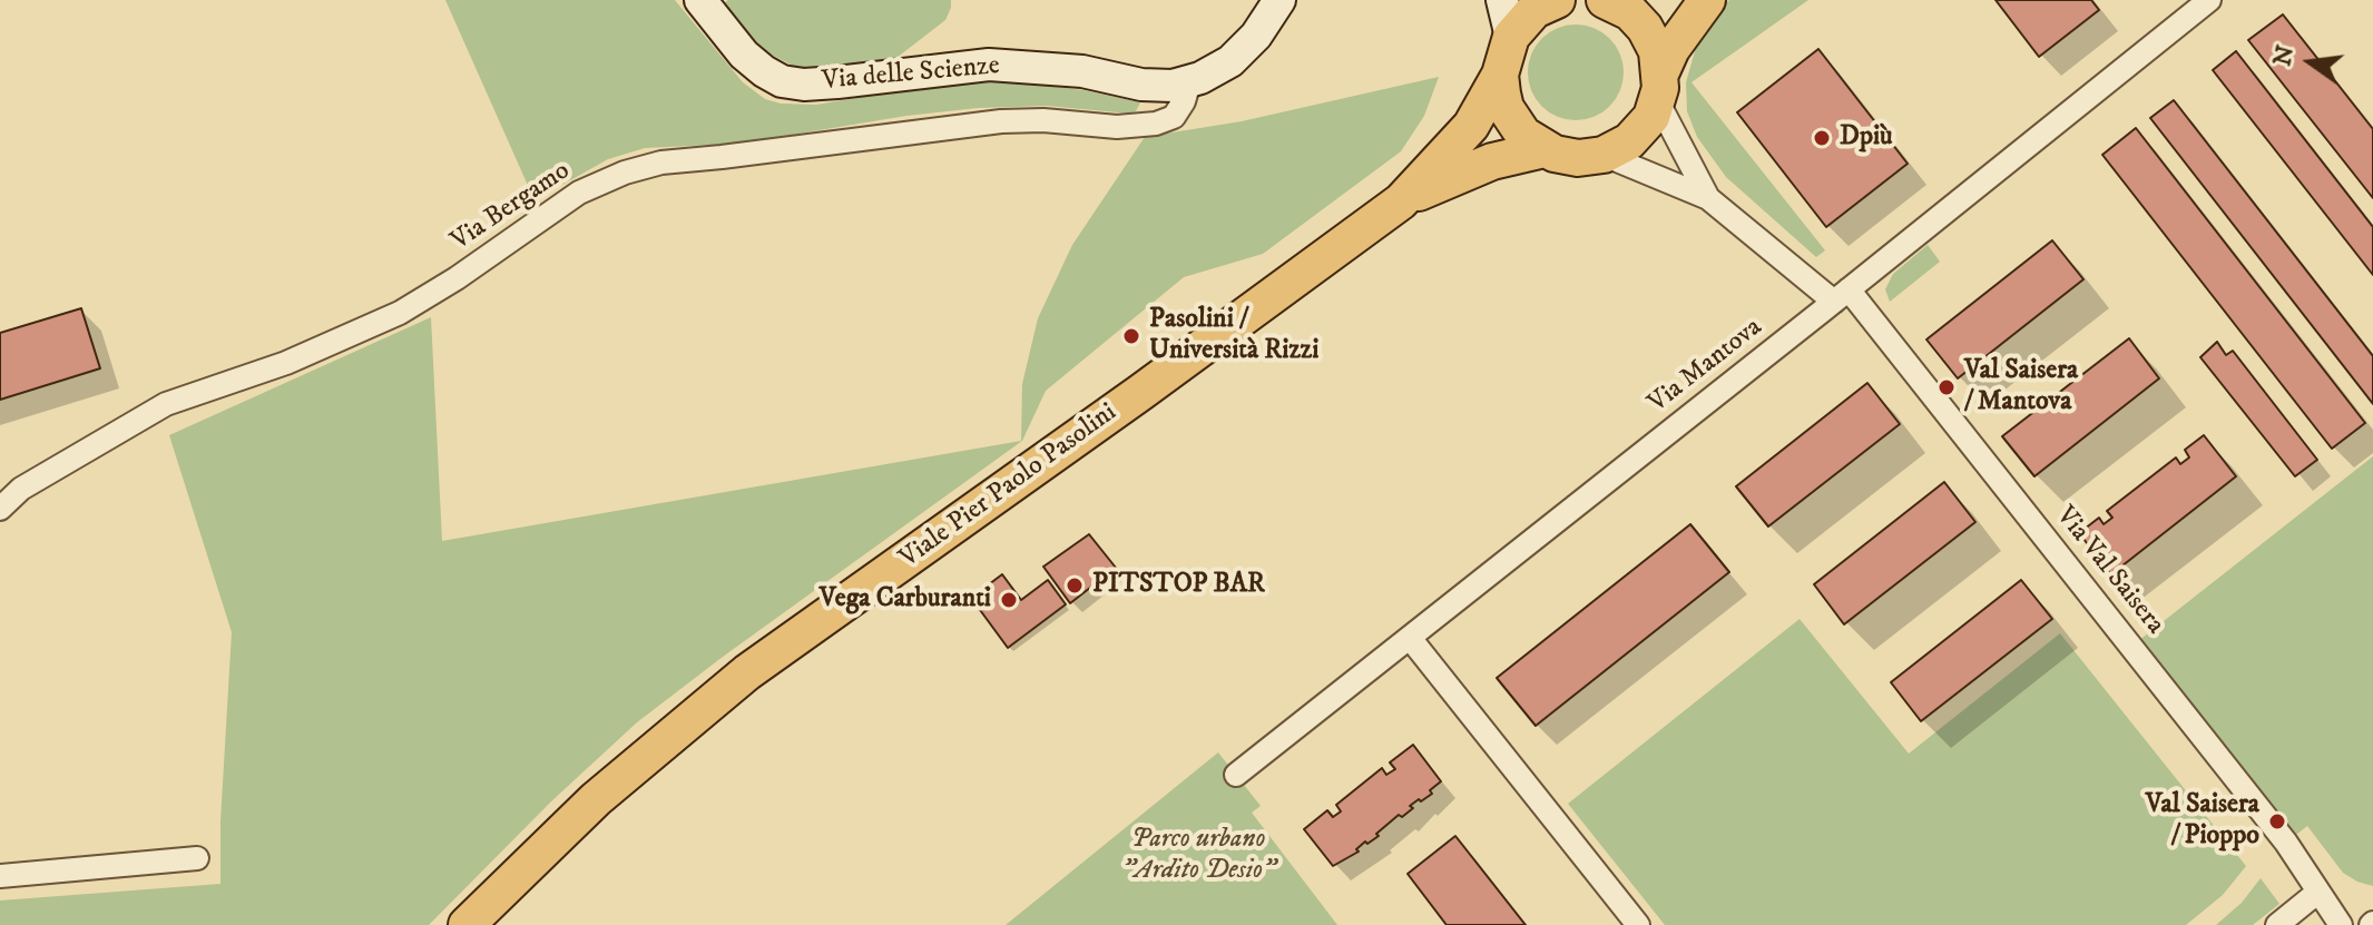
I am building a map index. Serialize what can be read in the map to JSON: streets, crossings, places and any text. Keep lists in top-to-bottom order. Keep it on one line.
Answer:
{"streets":{"main road":["Viale Pier Paolo Pasolini"],"street":["Via delle Scienze","Via Bergamo","Via Mantova","Via Val Saisera"]},"crossings":[["Via delle Scienze","Via Bergamo"],["Via Mantova","Via Val Saisera"]],"parks":["Parco urbano \"Ardito Desio\""],"places":["Dpiù","Pasolini / Università Rizzi","Val Saisera / Mantova","PITSTOP BAR","Vega Carburanti","Val Saisera / Pioppo"],"north":"left"}
